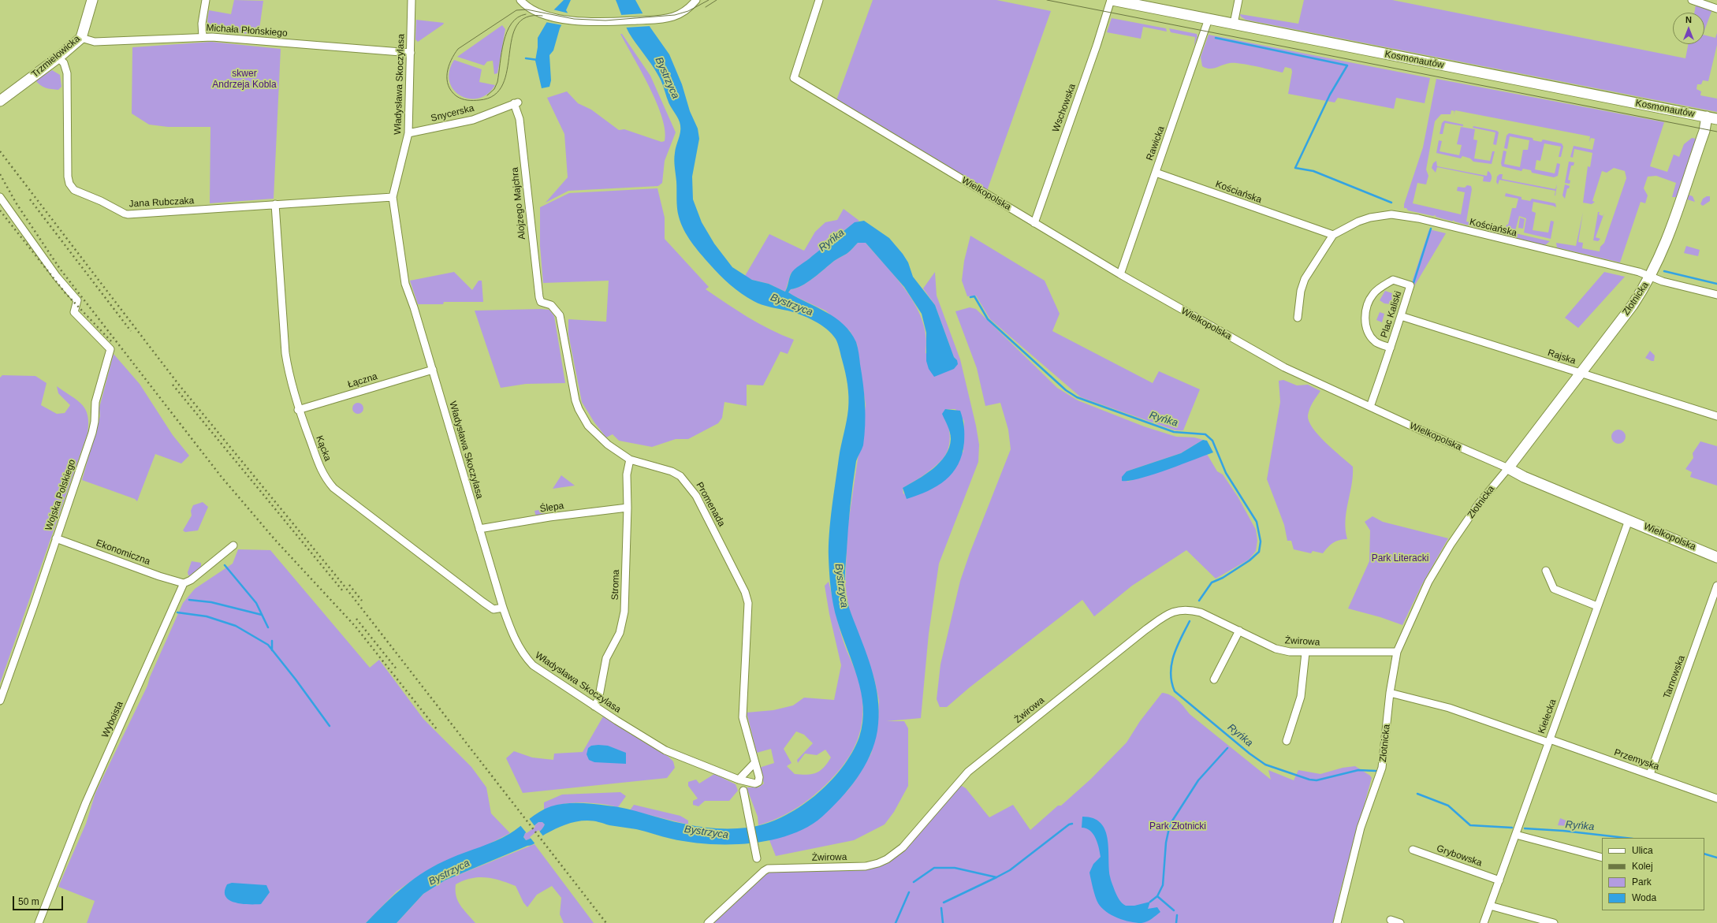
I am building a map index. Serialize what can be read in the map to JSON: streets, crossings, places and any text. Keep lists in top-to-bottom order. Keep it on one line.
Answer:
{"streets":{"street":["Michała Płońskiego","Trzmielowicka","Kosmonautów","Władysława Skoczylasa","Wschowska","Snycerska","Rawicka","Kościańska","Wielkopolska","Jana Rubczaka","Alojzego Majchra","Złotnicka","Plac Kaliski","Rajska","Łączna","Kącka","Wojska Polskiego","Promenada","Ślepa","Ekonomiczna","Stroma","Żwirowa","Tarnowska","Kielecka","Wyboista","Przemyska","Grybowska"]},"crossings":[["Michała Płońskiego","Trzmielowicka"],["Michała Płońskiego","Władysława Skoczylasa"],["Trzmielowicka","Jana Rubczaka"],["Kosmonautów","Wschowska"],["Kosmonautów","Rawicka"],["Kosmonautów","Złotnicka"],["Władysława Skoczylasa","Snycerska"],["Władysława Skoczylasa","Jana Rubczaka"],["Władysława Skoczylasa","Łączna"],["Władysława Skoczylasa","Kącka"],["Władysława Skoczylasa","Promenada"],["Władysława Skoczylasa","Ślepa"],["Władysława Skoczylasa","Stroma"],["Wschowska","Wielkopolska"],["Snycerska","Alojzego Majchra"],["Rawicka","Kościańska"],["Rawicka","Wielkopolska"],["Kościańska","Złotnicka"],["Wielkopolska","Złotnicka"],["Wielkopolska","Plac Kaliski"],["Wielkopolska","Kielecka"],["Jana Rubczaka","Kącka"],["Alojzego Majchra","Promenada"],["Złotnicka","Rajska"],["Złotnicka","Żwirowa"],["Złotnicka","Przemyska"],["Plac Kaliski","Rajska"],["Łączna","Kącka"],["Wojska Polskiego","Ekonomiczna"],["Promenada","Stroma"],["Ślepa","Stroma"],["Ekonomiczna","Wyboista"],["Tarnowska","Przemyska"],["Kielecka","Przemyska"],["Kielecka","Grybowska"]],"water":["Bystrzyca","Ryńka"],"parks":["skwer Andrzeja Kobla","Park Literacki","Park Złotnicki"],"legend":["Ulica","Kolej","Park","Woda"],"scale_bar":"50 m","north":"top"}
